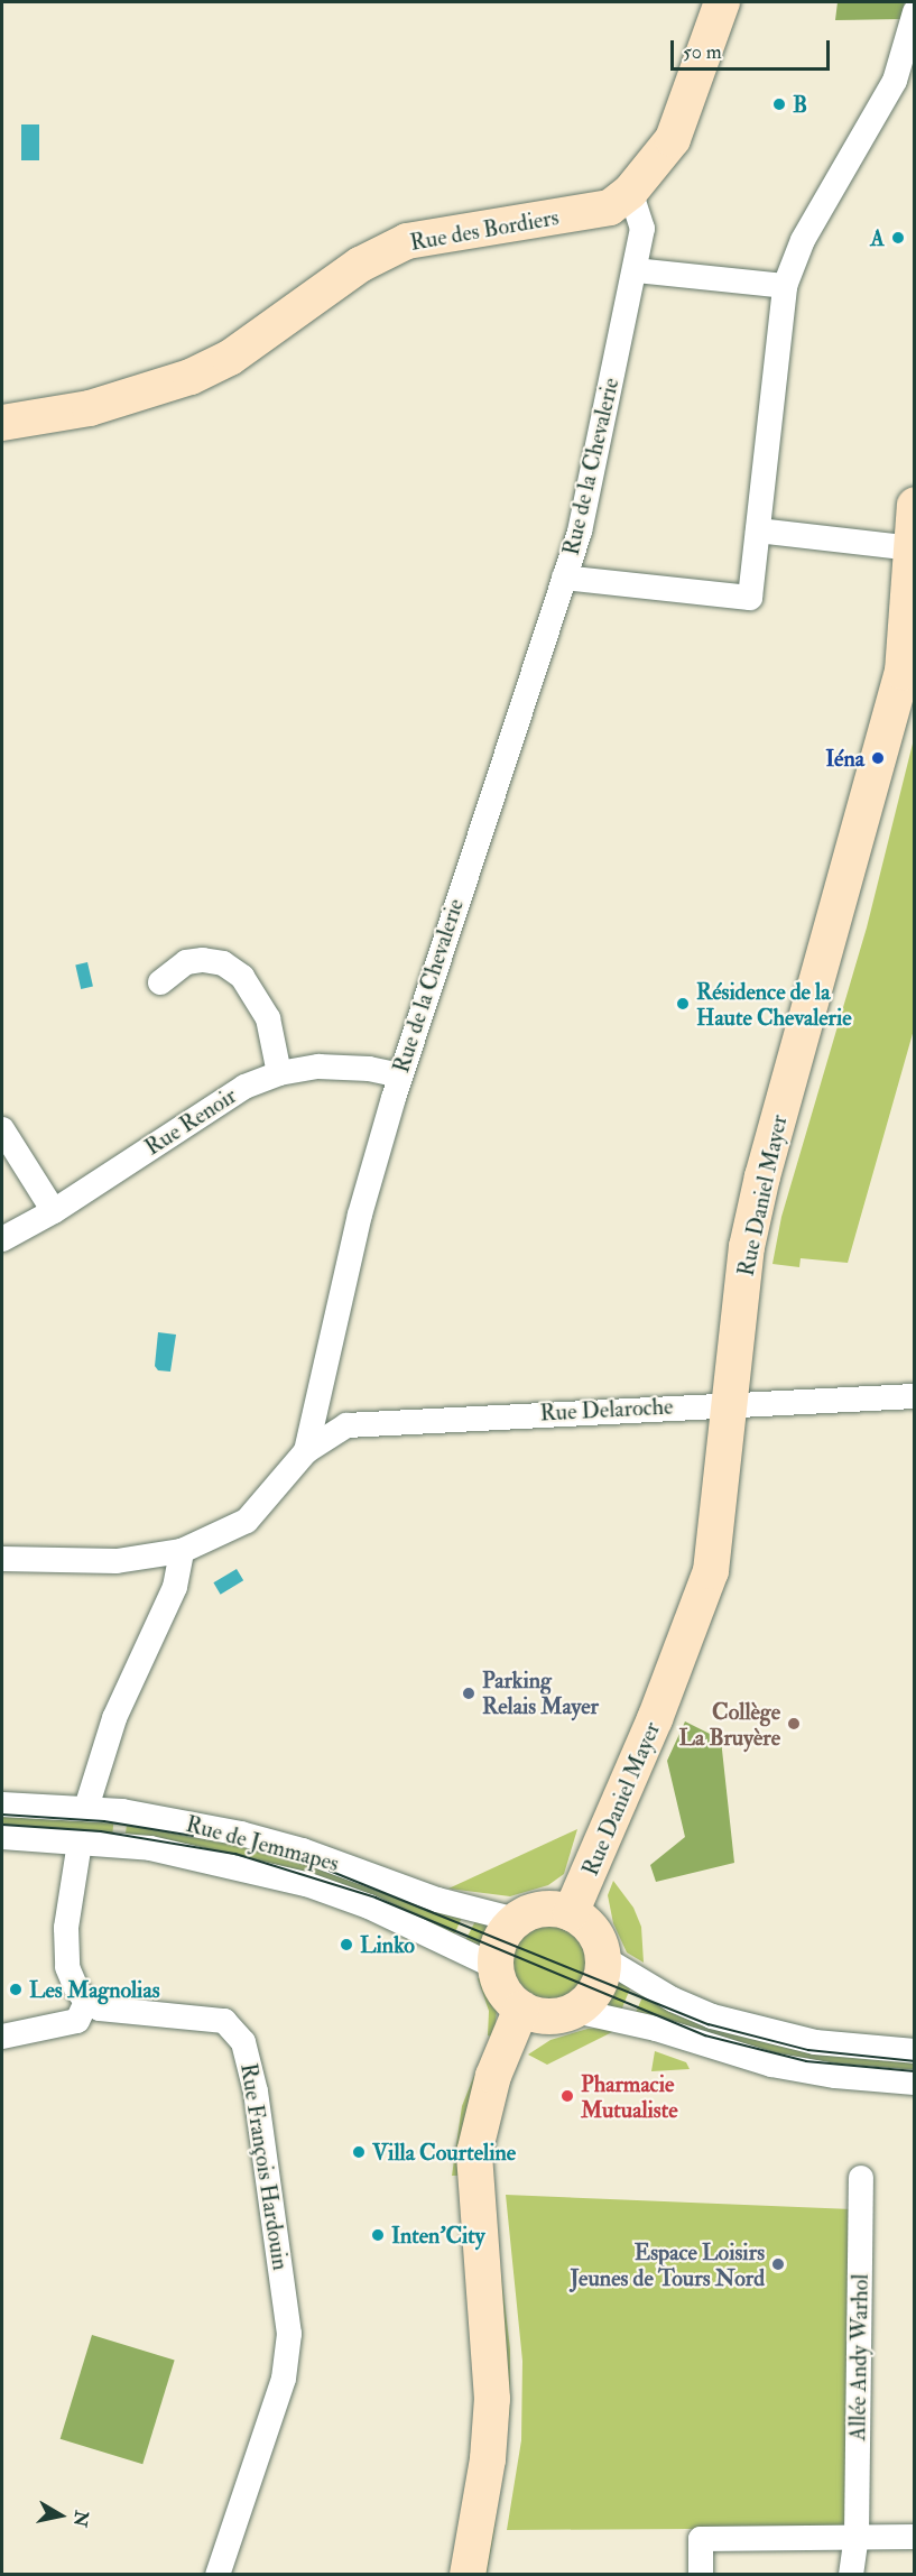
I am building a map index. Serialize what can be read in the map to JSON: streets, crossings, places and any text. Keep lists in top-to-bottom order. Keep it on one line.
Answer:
{"streets":{"main road":["Rue des Bordiers","Rue Daniel Mayer"],"street":["Rue de la Chevalerie","Rue Renoir","Rue Delaroche","Rue de Jemmapes","Rue François Hardouin","Allée Andy Warhol"]},"crossings":[["Rue des Bordiers","Rue de la Chevalerie"],["Rue de la Chevalerie","Rue Renoir"],["Rue de la Chevalerie","Rue Delaroche"],["Rue Daniel Mayer","Rue Delaroche"],["Rue Daniel Mayer","Rue de Jemmapes"]],"places":["B","A","Iéna","Résidence de la Haute Chevalerie","Parking Relais Mayer","Collège La Bruyère","Linko","Les Magnolias","Pharmacie Mutualiste","Villa Courteline","Inten'City","Espace Loisirs Jeunes de Tours Nord"],"scale_bar":"50 m","north":"right"}
